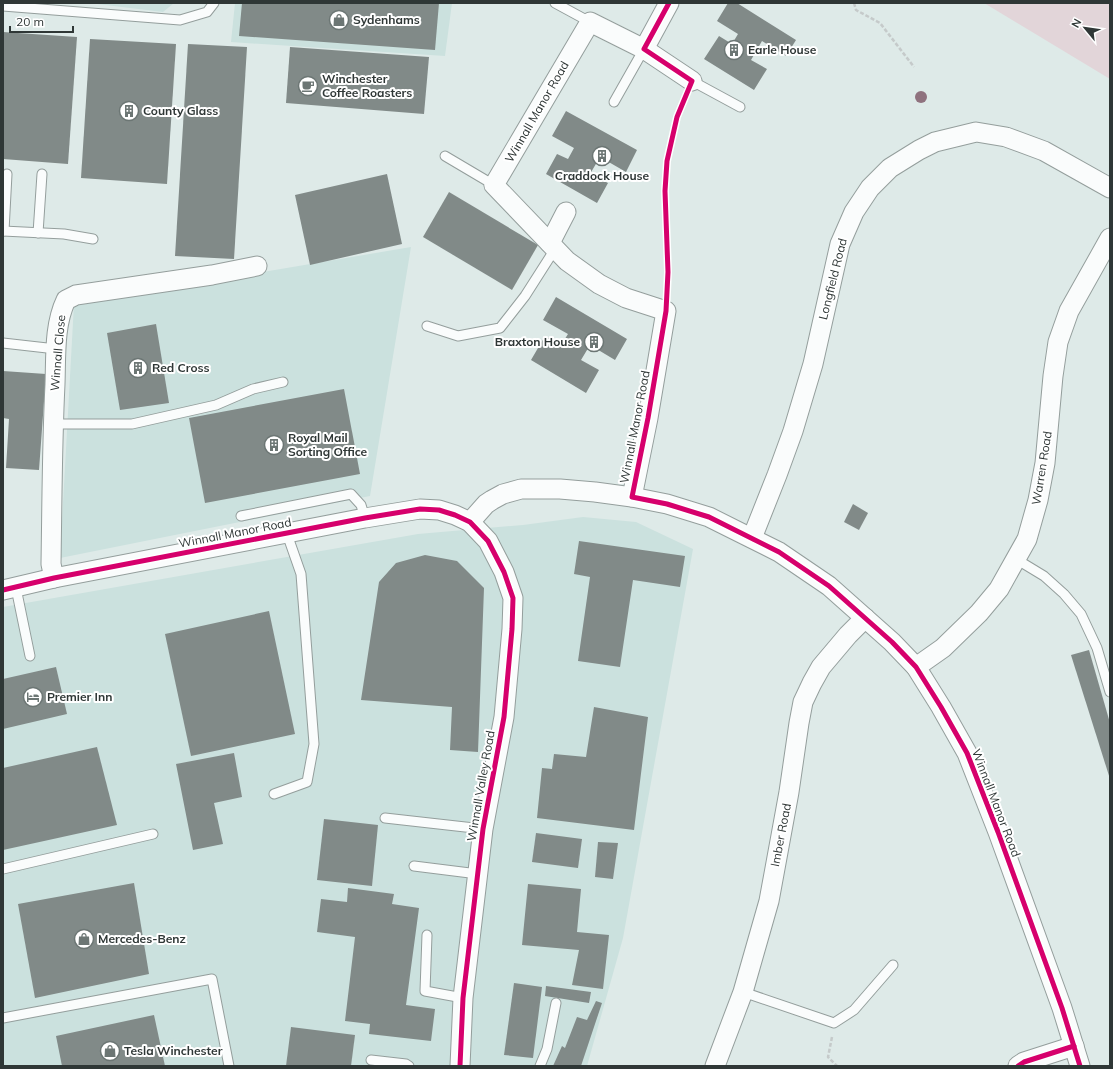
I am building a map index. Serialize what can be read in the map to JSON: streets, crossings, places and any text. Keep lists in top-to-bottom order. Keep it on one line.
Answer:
{"streets":{"street":["Winnall Manor Road","Longfield Road","Winnall Close","Warren Road","Winnall Valley Road","Imber Road"]},"crossings":[["Winnall Manor Road","Longfield Road"],["Winnall Manor Road","Winnall Close"],["Winnall Manor Road","Warren Road"],["Winnall Manor Road","Winnall Valley Road"],["Winnall Manor Road","Imber Road"]],"places":{"shop":["Sydenhams","Mercedes-Benz","Tesla Winchester"],"building":["Earle House","County Glass","Craddock House","Braxton House","Red Cross","Royal Mail Sorting Office"],"cafe":["Winchester Coffee Roasters"],"hotel":["Premier Inn"]},"scale_bar":"20 m","north":"top left"}
